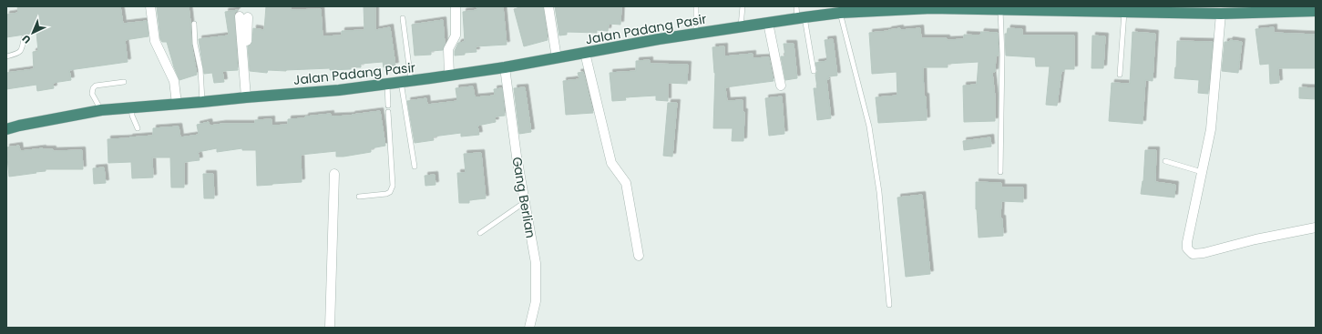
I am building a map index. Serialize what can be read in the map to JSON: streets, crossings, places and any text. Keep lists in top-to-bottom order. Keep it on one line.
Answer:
{"streets":{"highway":["Jalan Padang Pasir"],"street":["Gang Berlian"]},"crossings":[["Jalan Padang Pasir","Gang Berlian"]],"north":"bottom left"}
